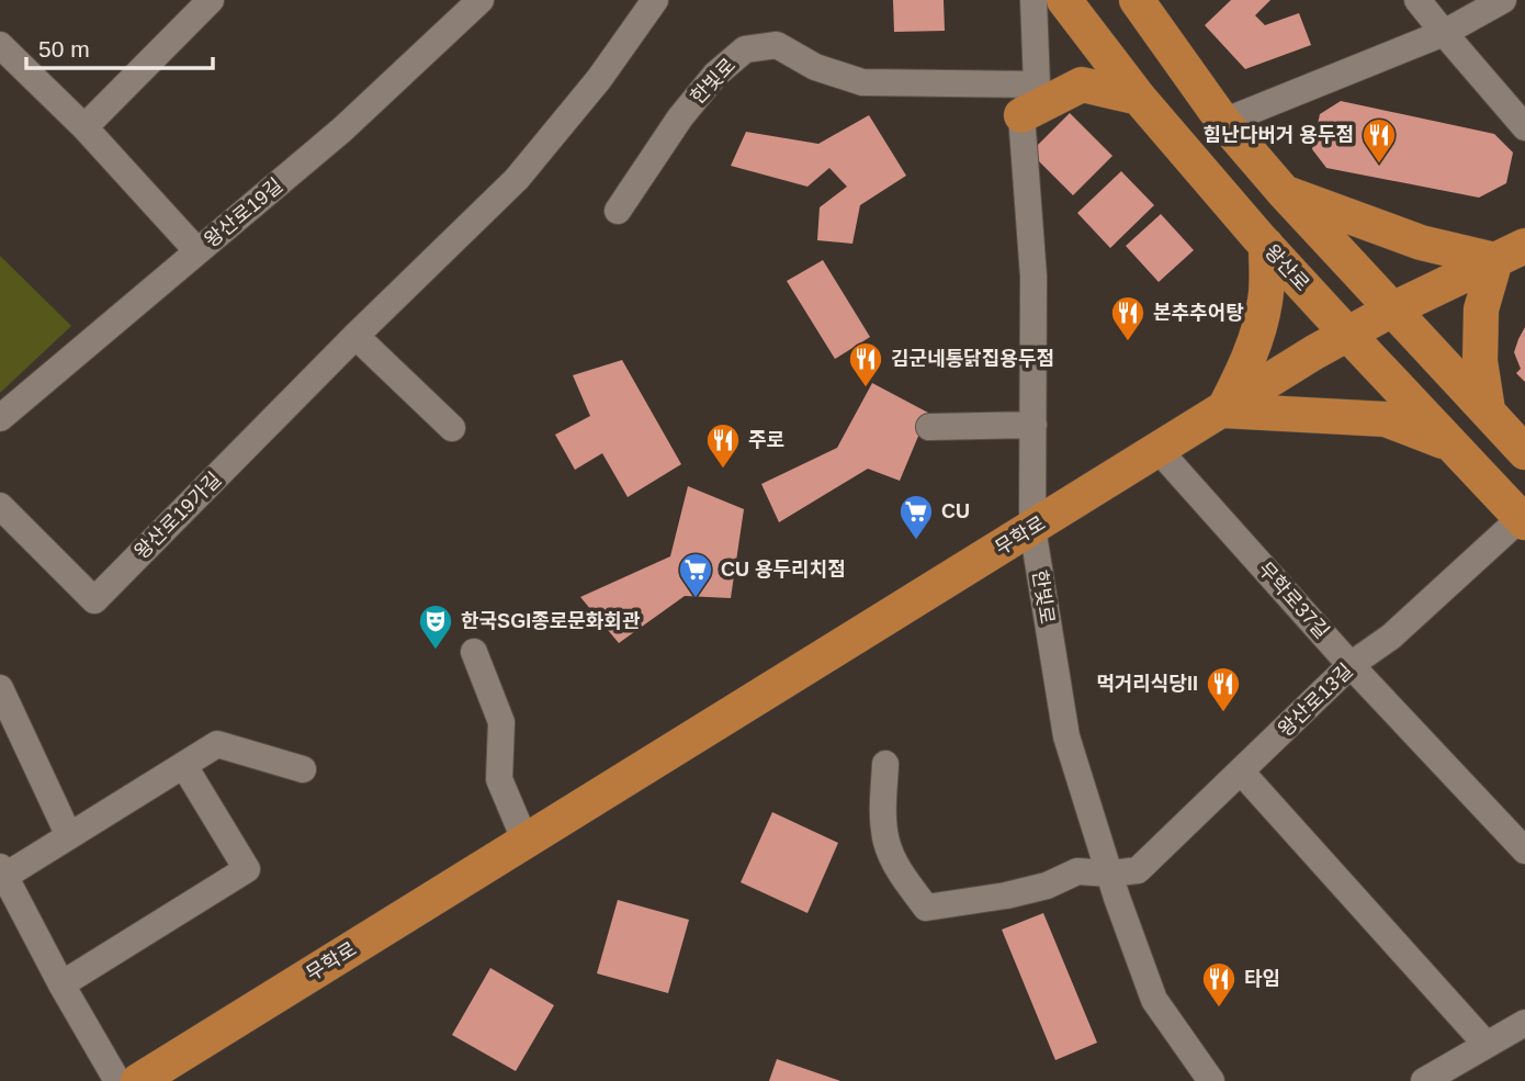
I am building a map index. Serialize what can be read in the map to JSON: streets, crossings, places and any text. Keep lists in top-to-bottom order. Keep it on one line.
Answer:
{"streets":{"main road":["왕산로","무학로"],"street":["한빛로","왕산로19길","왕산로19가길","무학로37길","왕산로13길"]},"crossings":[["한빛로","무학로"],["한빛로","왕산로13길"],["왕산로","무학로"],["왕산로","왕산로13길"],["무학로","무학로37길"],["무학로37길","왕산로13길"]],"places":{"restaurant":["힘난다버거 용두점","본추추어탕","김군네통닭집용두점","주로","먹거리식당II","타임"],"supermarket":["CU","CU 용두리치점"],"theatre":["한국SGI종로문화회관"]},"scale_bar":"50 m"}
